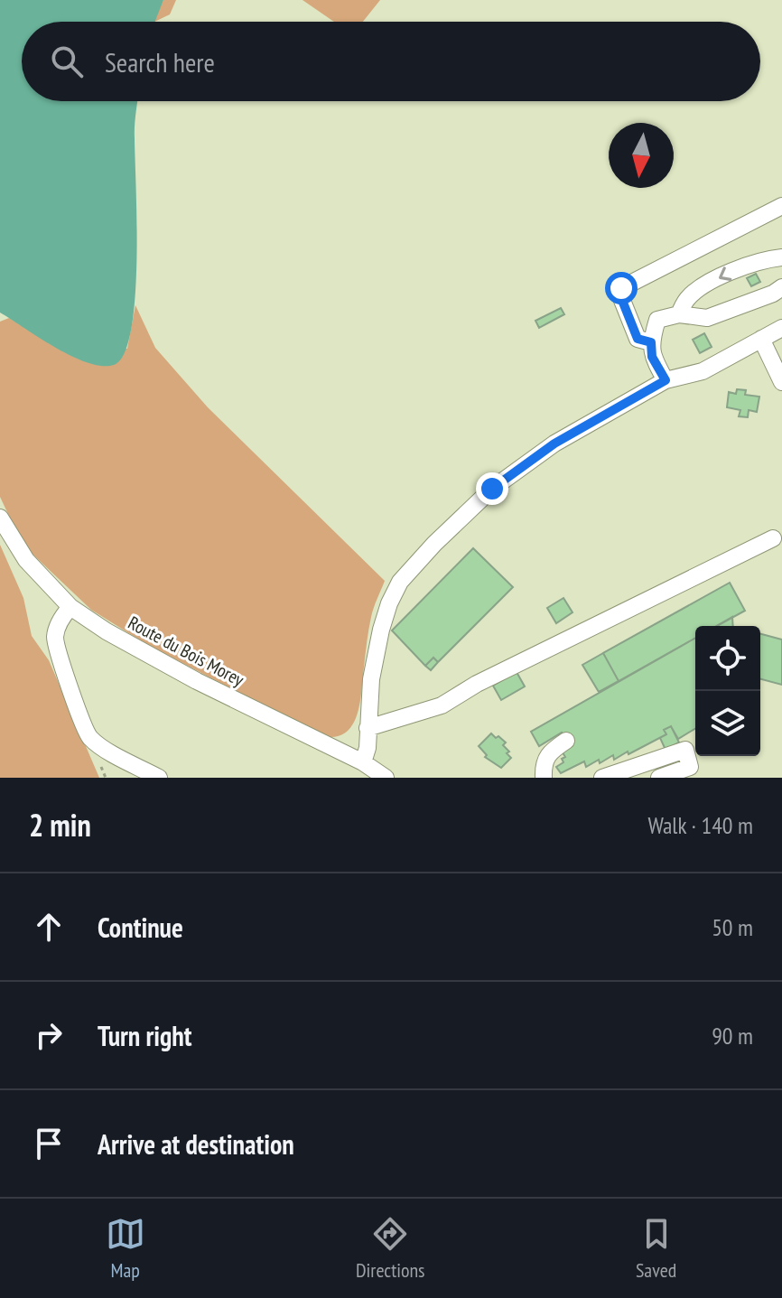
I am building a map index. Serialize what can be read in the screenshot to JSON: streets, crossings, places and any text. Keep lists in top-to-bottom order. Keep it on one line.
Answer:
{"streets":{"street":["Route du Bois Morey"]},"north":"bottom","page":{"search":"Search here","heading":["2 min","Walk · 140 m"],"list":[["Continue","50 m"],["Turn right","90 m"],"Arrive at destination"],"nav":["Map","Directions","Saved"]}}
